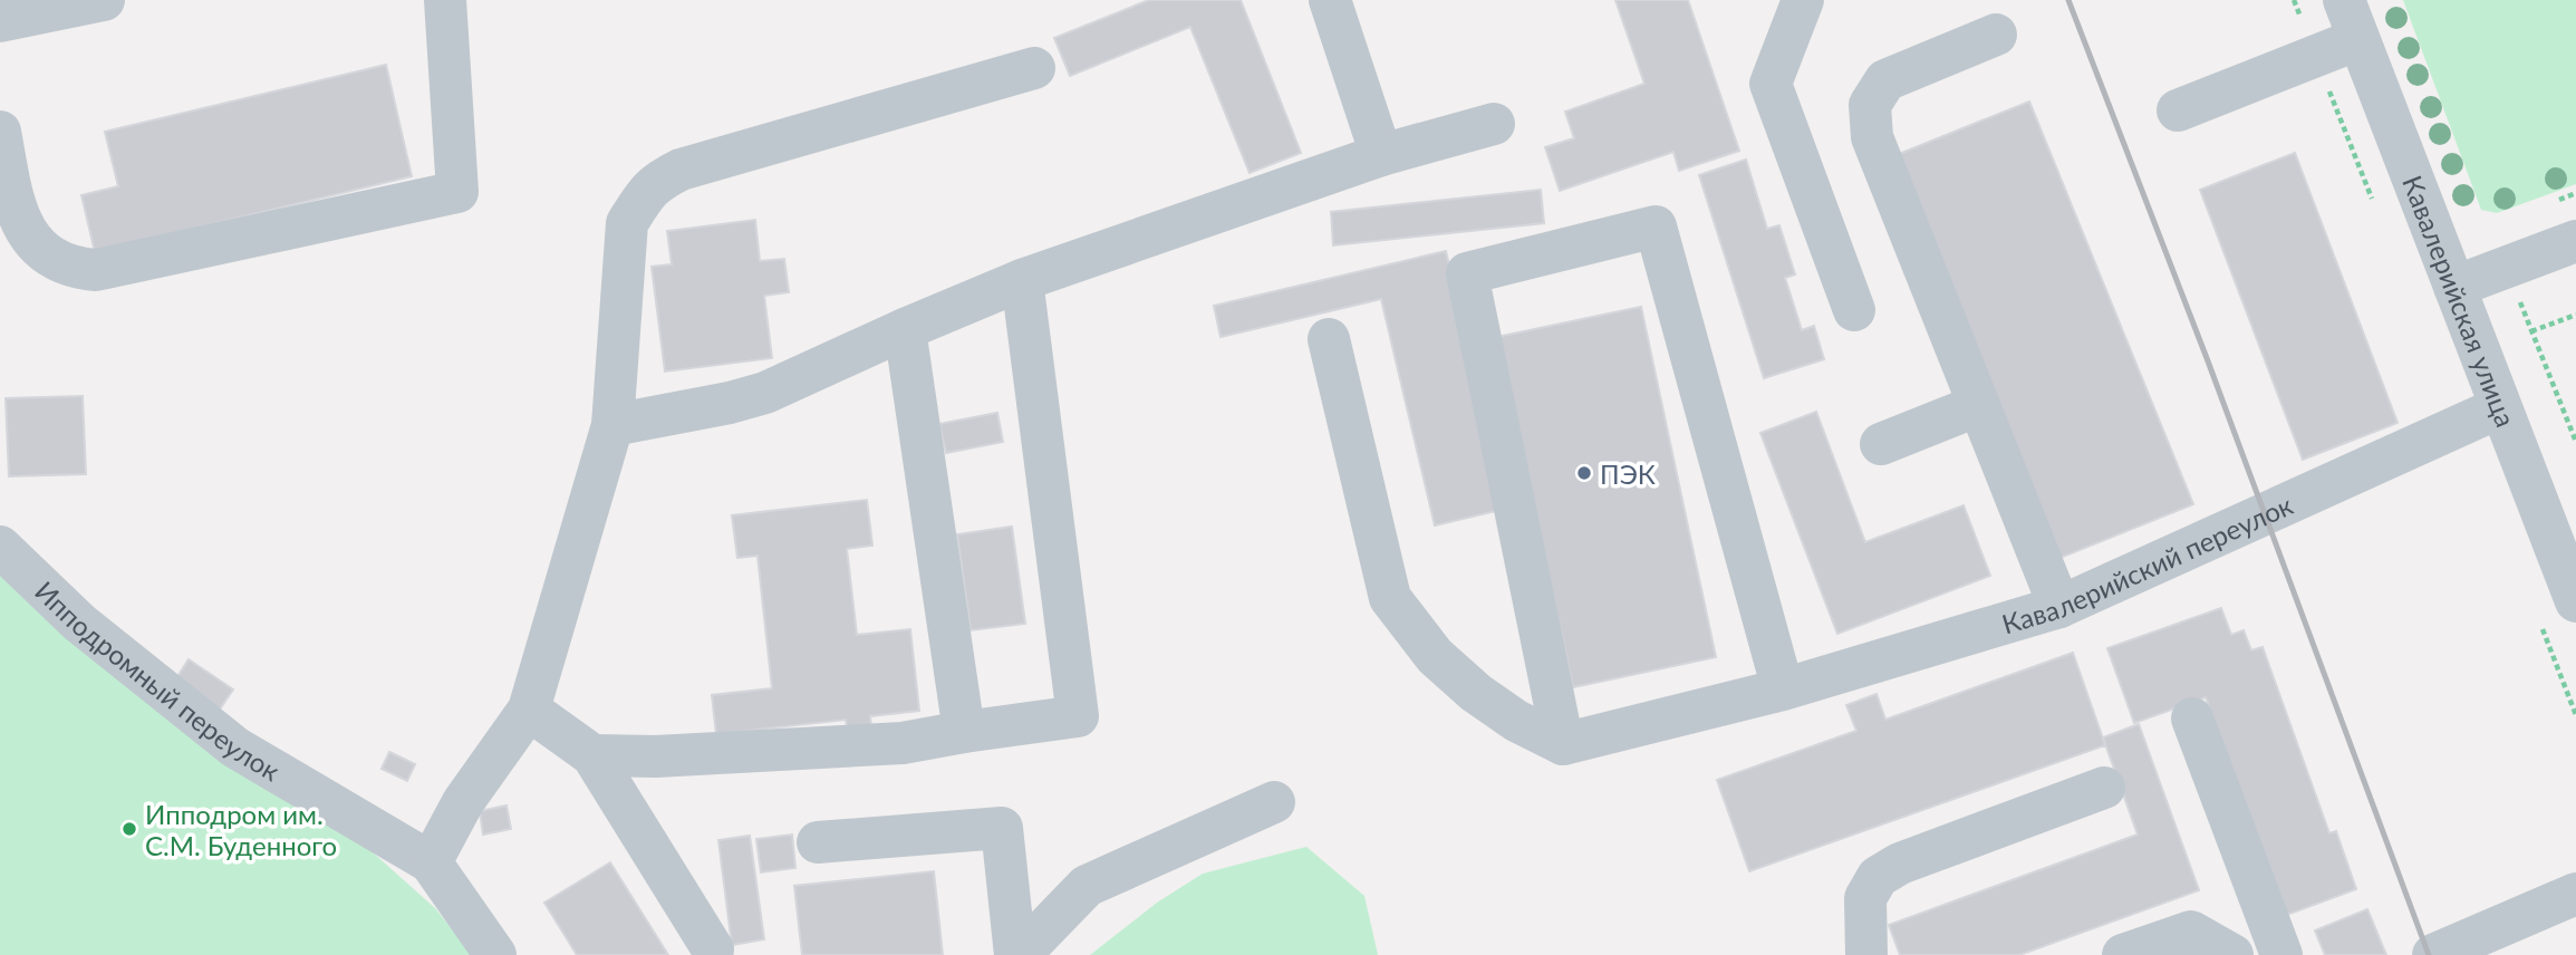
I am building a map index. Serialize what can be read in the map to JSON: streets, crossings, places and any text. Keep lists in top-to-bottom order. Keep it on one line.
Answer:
{"streets":{"street":["Кавалерийская улица","Кавалерийский переулок","Ипподромный переулок"]},"crossings":[["Кавалерийская улица","Кавалерийский переулок"]],"places":["ПЭК","Ипподром им. С.М. Буденного"]}
